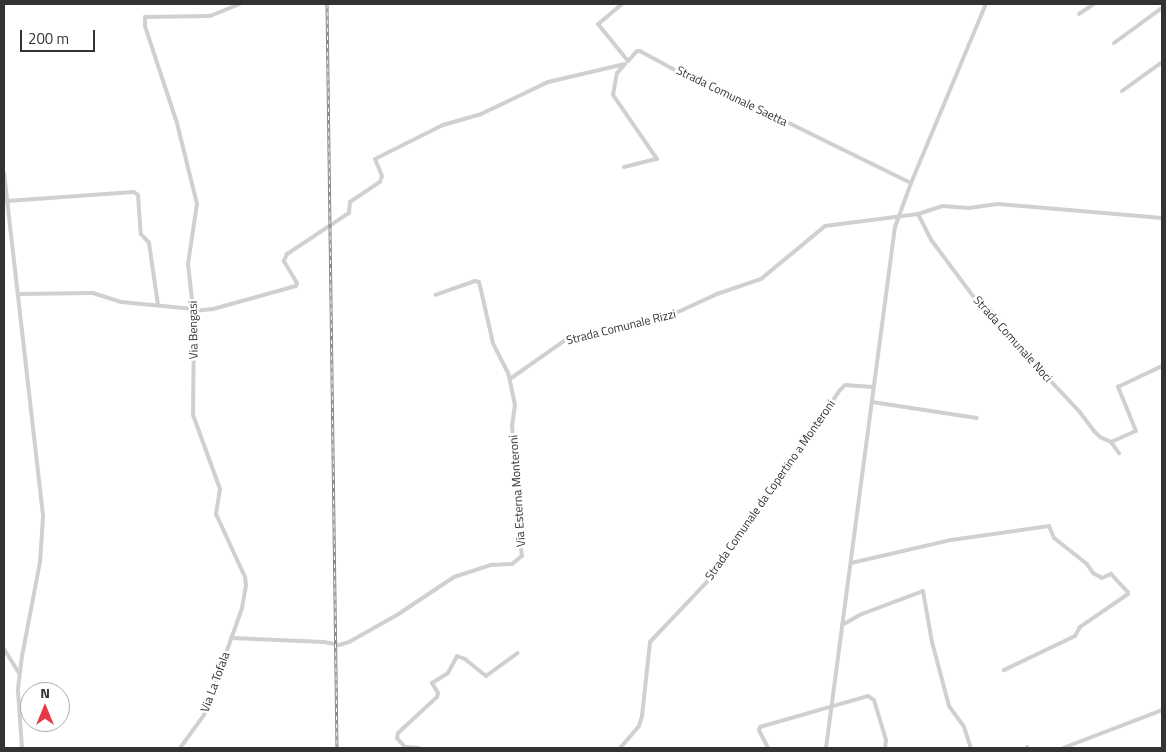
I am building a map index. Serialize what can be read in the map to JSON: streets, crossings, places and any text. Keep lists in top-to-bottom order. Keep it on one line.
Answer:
{"streets":{"street":["Strada Comunale Saetta","Strada Comunale Rizzi","Via Bengasi","Strada Comunale Noci","Strada Comunale da Copertino a Monteroni","Via Esterna Monteroni","Via La Tofala"]},"crossings":[["Strada Comunale Rizzi","Strada Comunale Noci"],["Strada Comunale Rizzi","Via Esterna Monteroni"],["Via Bengasi","Via Esterna Monteroni"],["Via Bengasi","Via La Tofala"],["Via Esterna Monteroni","Via La Tofala"]],"scale_bar":"200 m","north":"top"}
